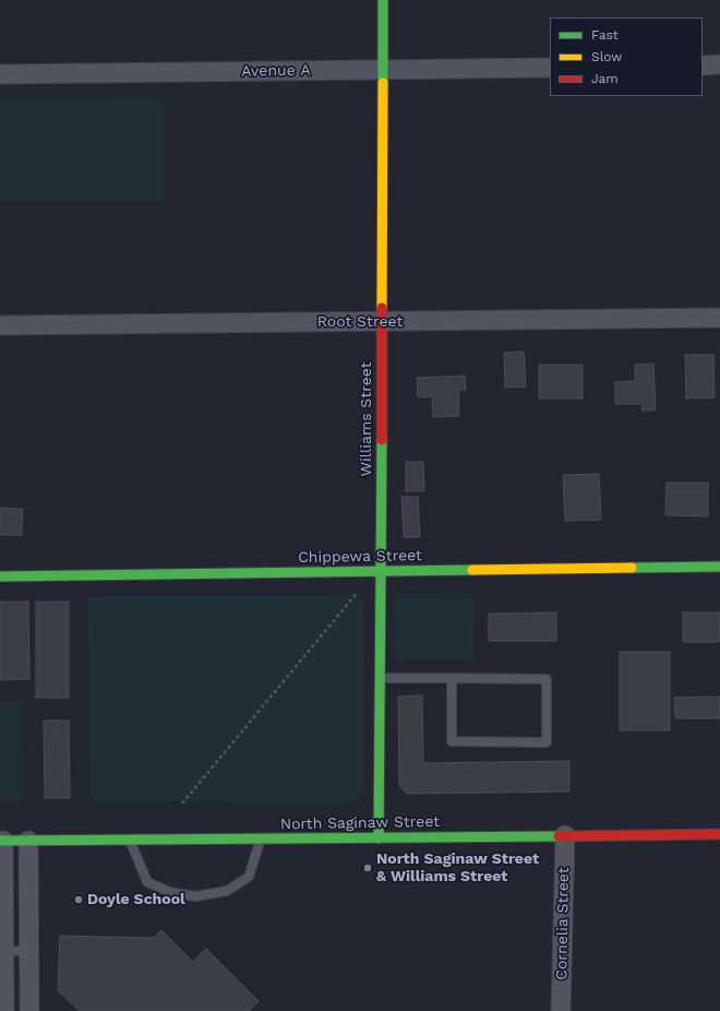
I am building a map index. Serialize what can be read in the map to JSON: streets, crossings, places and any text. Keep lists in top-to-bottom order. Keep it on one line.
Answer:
{"streets":{"street":["Avenue A","Root Street","Williams Street","Chippewa Street","North Saginaw Street","Cornelia Street"]},"crossings":[["Avenue A","Williams Street"],["Root Street","Williams Street"],["Williams Street","Chippewa Street"],["Williams Street","North Saginaw Street"],["North Saginaw Street","Cornelia Street"]],"places":["North Saginaw Street & Williams Street","Doyle School"],"legend":["Fast","Slow","Jam"]}
